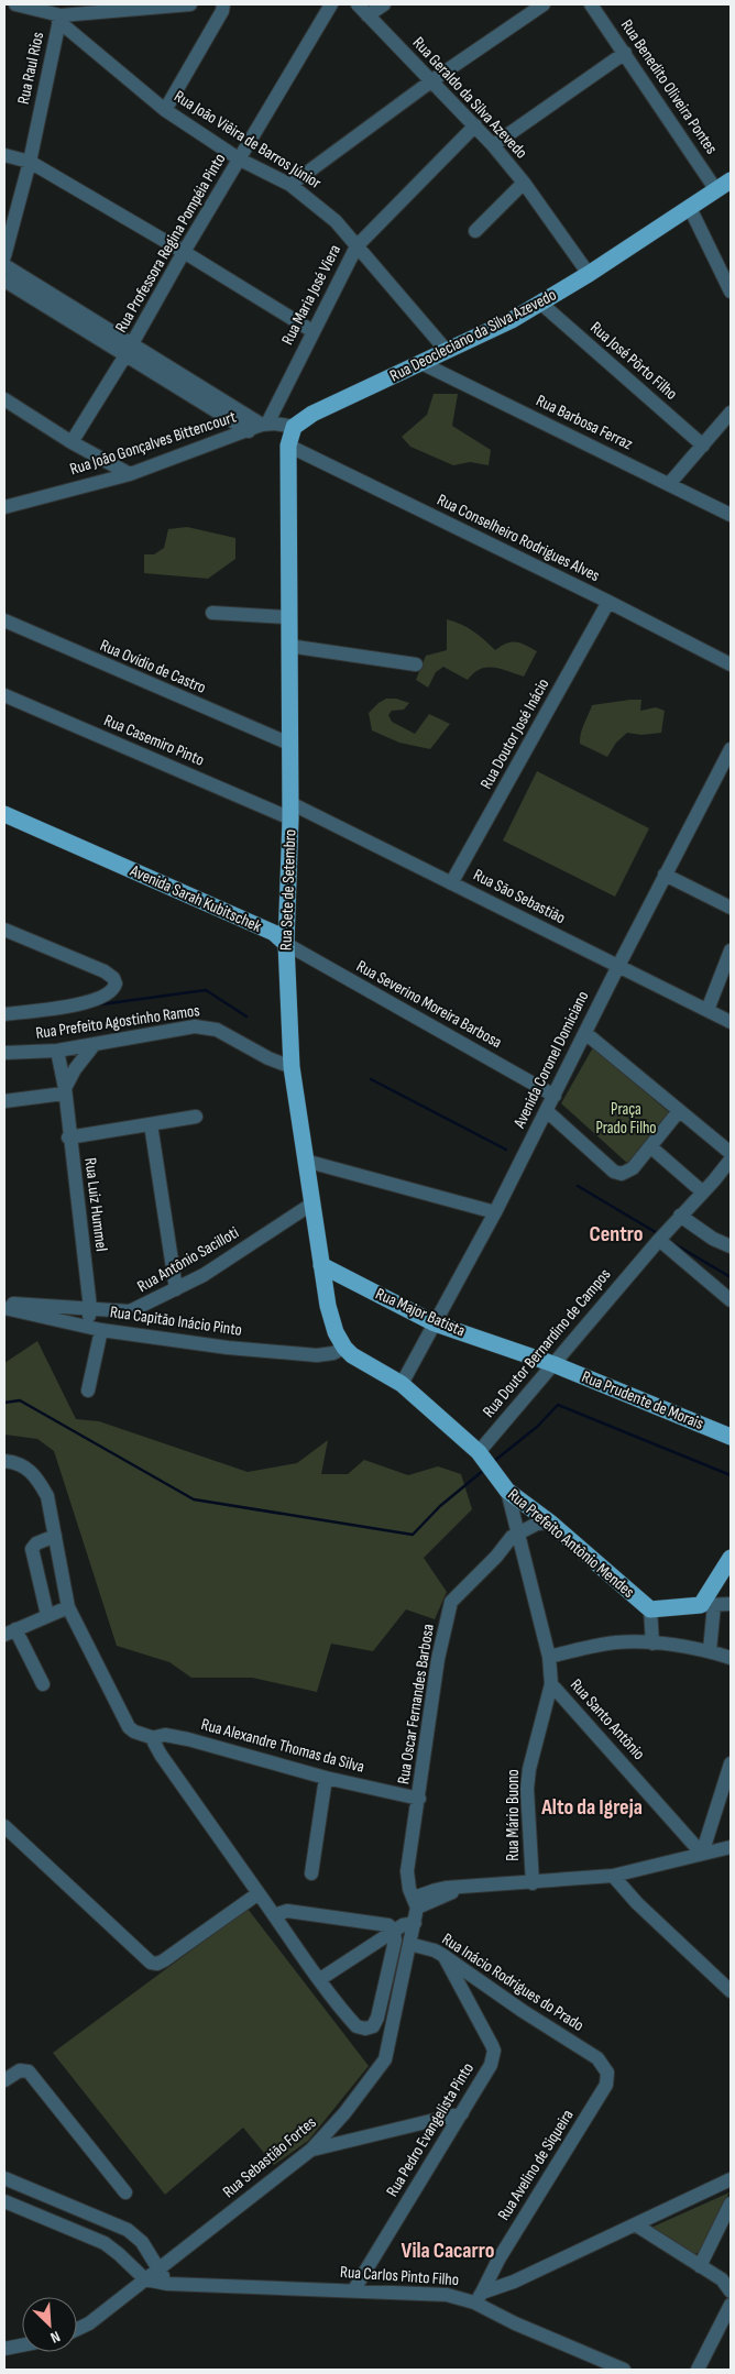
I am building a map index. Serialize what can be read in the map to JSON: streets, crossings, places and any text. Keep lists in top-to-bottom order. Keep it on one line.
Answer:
{"streets":{"main road":["Rua Deocleciano da Silva Azevedo","Rua Sete de Setembro","Avenida Sarah Kubitschek","Rua Major Batista","Rua Prudente de Morais","Rua Prefeito Antônio Mendes"],"street":["Rua Raul Rios","Rua Benedito Oliveira Pontes","Rua Geraldo da Silva Azevedo","Rua João Viêira de Barros Júnior","Rua Professora Regina Pompéia Pinto","Rua Maria José Viera","Rua José Pôrto Filho","Rua Barbosa Ferraz","Rua João Gonçalves Bittencourt","Rua Conselheiro Rodrigues Alves","Rua Ovídio de Castro","Rua Doutor José Inácio","Rua Casemiro Pinto","Rua São Sebastião","Rua Severino Moreira Barbosa","Rua Prefeito Agostinho Ramos","Avenida Coronel Domiciano","Rua Luiz Hummel","Rua Antônio Sacilloti","Rua Capitão Inácio Pinto","Rua Doutor Bernardino de Campos","Rua Oscar Fernandes Barbosa","Rua Santo Antônio","Rua Alexandre Thomas da Silva","Rua Mário Buono","Rua Inácio Rodrigues do Prado","Rua Pedro Evangelista Pinto","Rua Sebastião Fortes","Rua Avelino de Siqueira","Rua Carlos Pinto Filho"]},"crossings":[["Rua Raul Rios","Rua João Viêira de Barros Júnior"],["Rua Benedito Oliveira Pontes","Rua Deocleciano da Silva Azevedo"],["Rua Geraldo da Silva Azevedo","Rua Maria José Viera"],["Rua Geraldo da Silva Azevedo","Rua Deocleciano da Silva Azevedo"],["Rua João Viêira de Barros Júnior","Rua Professora Regina Pompéia Pinto"],["Rua João Viêira de Barros Júnior","Rua Maria José Viera"],["Rua João Viêira de Barros Júnior","Rua Deocleciano da Silva Azevedo"],["Rua Maria José Viera","Rua João Gonçalves Bittencourt"],["Rua Deocleciano da Silva Azevedo","Rua José Pôrto Filho"],["Rua Deocleciano da Silva Azevedo","Rua Barbosa Ferraz"],["Rua Deocleciano da Silva Azevedo","Rua Sete de Setembro"],["Rua Conselheiro Rodrigues Alves","Rua Doutor José Inácio"],["Rua Conselheiro Rodrigues Alves","Rua Sete de Setembro"],["Rua Ovídio de Castro","Rua Sete de Setembro"],["Rua Doutor José Inácio","Rua São Sebastião"],["Rua Casemiro Pinto","Rua Sete de Setembro"],["Rua Casemiro Pinto","Rua São Sebastião"],["Rua Sete de Setembro","Rua São Sebastião"],["Rua Sete de Setembro","Avenida Sarah Kubitschek"],["Rua Sete de Setembro","Rua Severino Moreira Barbosa"],["Rua Sete de Setembro","Rua Prefeito Agostinho Ramos"],["Rua Sete de Setembro","Rua Antônio Sacilloti"],["Rua Sete de Setembro","Rua Major Batista"],["Rua Sete de Setembro","Rua Capitão Inácio Pinto"],["Rua Sete de Setembro","Rua Prefeito Antônio Mendes"],["Rua São Sebastião","Avenida Coronel Domiciano"],["Avenida Sarah Kubitschek","Rua Severino Moreira Barbosa"],["Rua Severino Moreira Barbosa","Avenida Coronel Domiciano"],["Rua Prefeito Agostinho Ramos","Rua Luiz Hummel"],["Avenida Coronel Domiciano","Rua Major Batista"],["Avenida Coronel Domiciano","Rua Prefeito Antônio Mendes"],["Rua Luiz Hummel","Rua Antônio Sacilloti"],["Rua Luiz Hummel","Rua Capitão Inácio Pinto"],["Rua Major Batista","Rua Doutor Bernardino de Campos"],["Rua Major Batista","Rua Prudente de Morais"],["Rua Capitão Inácio Pinto","Rua Prefeito Antônio Mendes"],["Rua Doutor Bernardino de Campos","Rua Prudente de Morais"],["Rua Doutor Bernardino de Campos","Rua Prefeito Antônio Mendes"],["Rua Prefeito Antônio Mendes","Rua Oscar Fernandes Barbosa"],["Rua Prefeito Antônio Mendes","Rua Santo Antônio"],["Rua Oscar Fernandes Barbosa","Rua Santo Antônio"],["Rua Oscar Fernandes Barbosa","Rua Alexandre Thomas da Silva"],["Rua Santo Antônio","Rua Mário Buono"],["Rua Inácio Rodrigues do Prado","Rua Pedro Evangelista Pinto"],["Rua Inácio Rodrigues do Prado","Rua Sebastião Fortes"],["Rua Inácio Rodrigues do Prado","Rua Avelino de Siqueira"],["Rua Pedro Evangelista Pinto","Rua Carlos Pinto Filho"],["Rua Sebastião Fortes","Rua Carlos Pinto Filho"],["Rua Avelino de Siqueira","Rua Carlos Pinto Filho"]],"districts":["Centro","Alto da Igreja","Vila Cacarro"],"parks":["Praça Prado Filho"],"north":"bottom right"}
